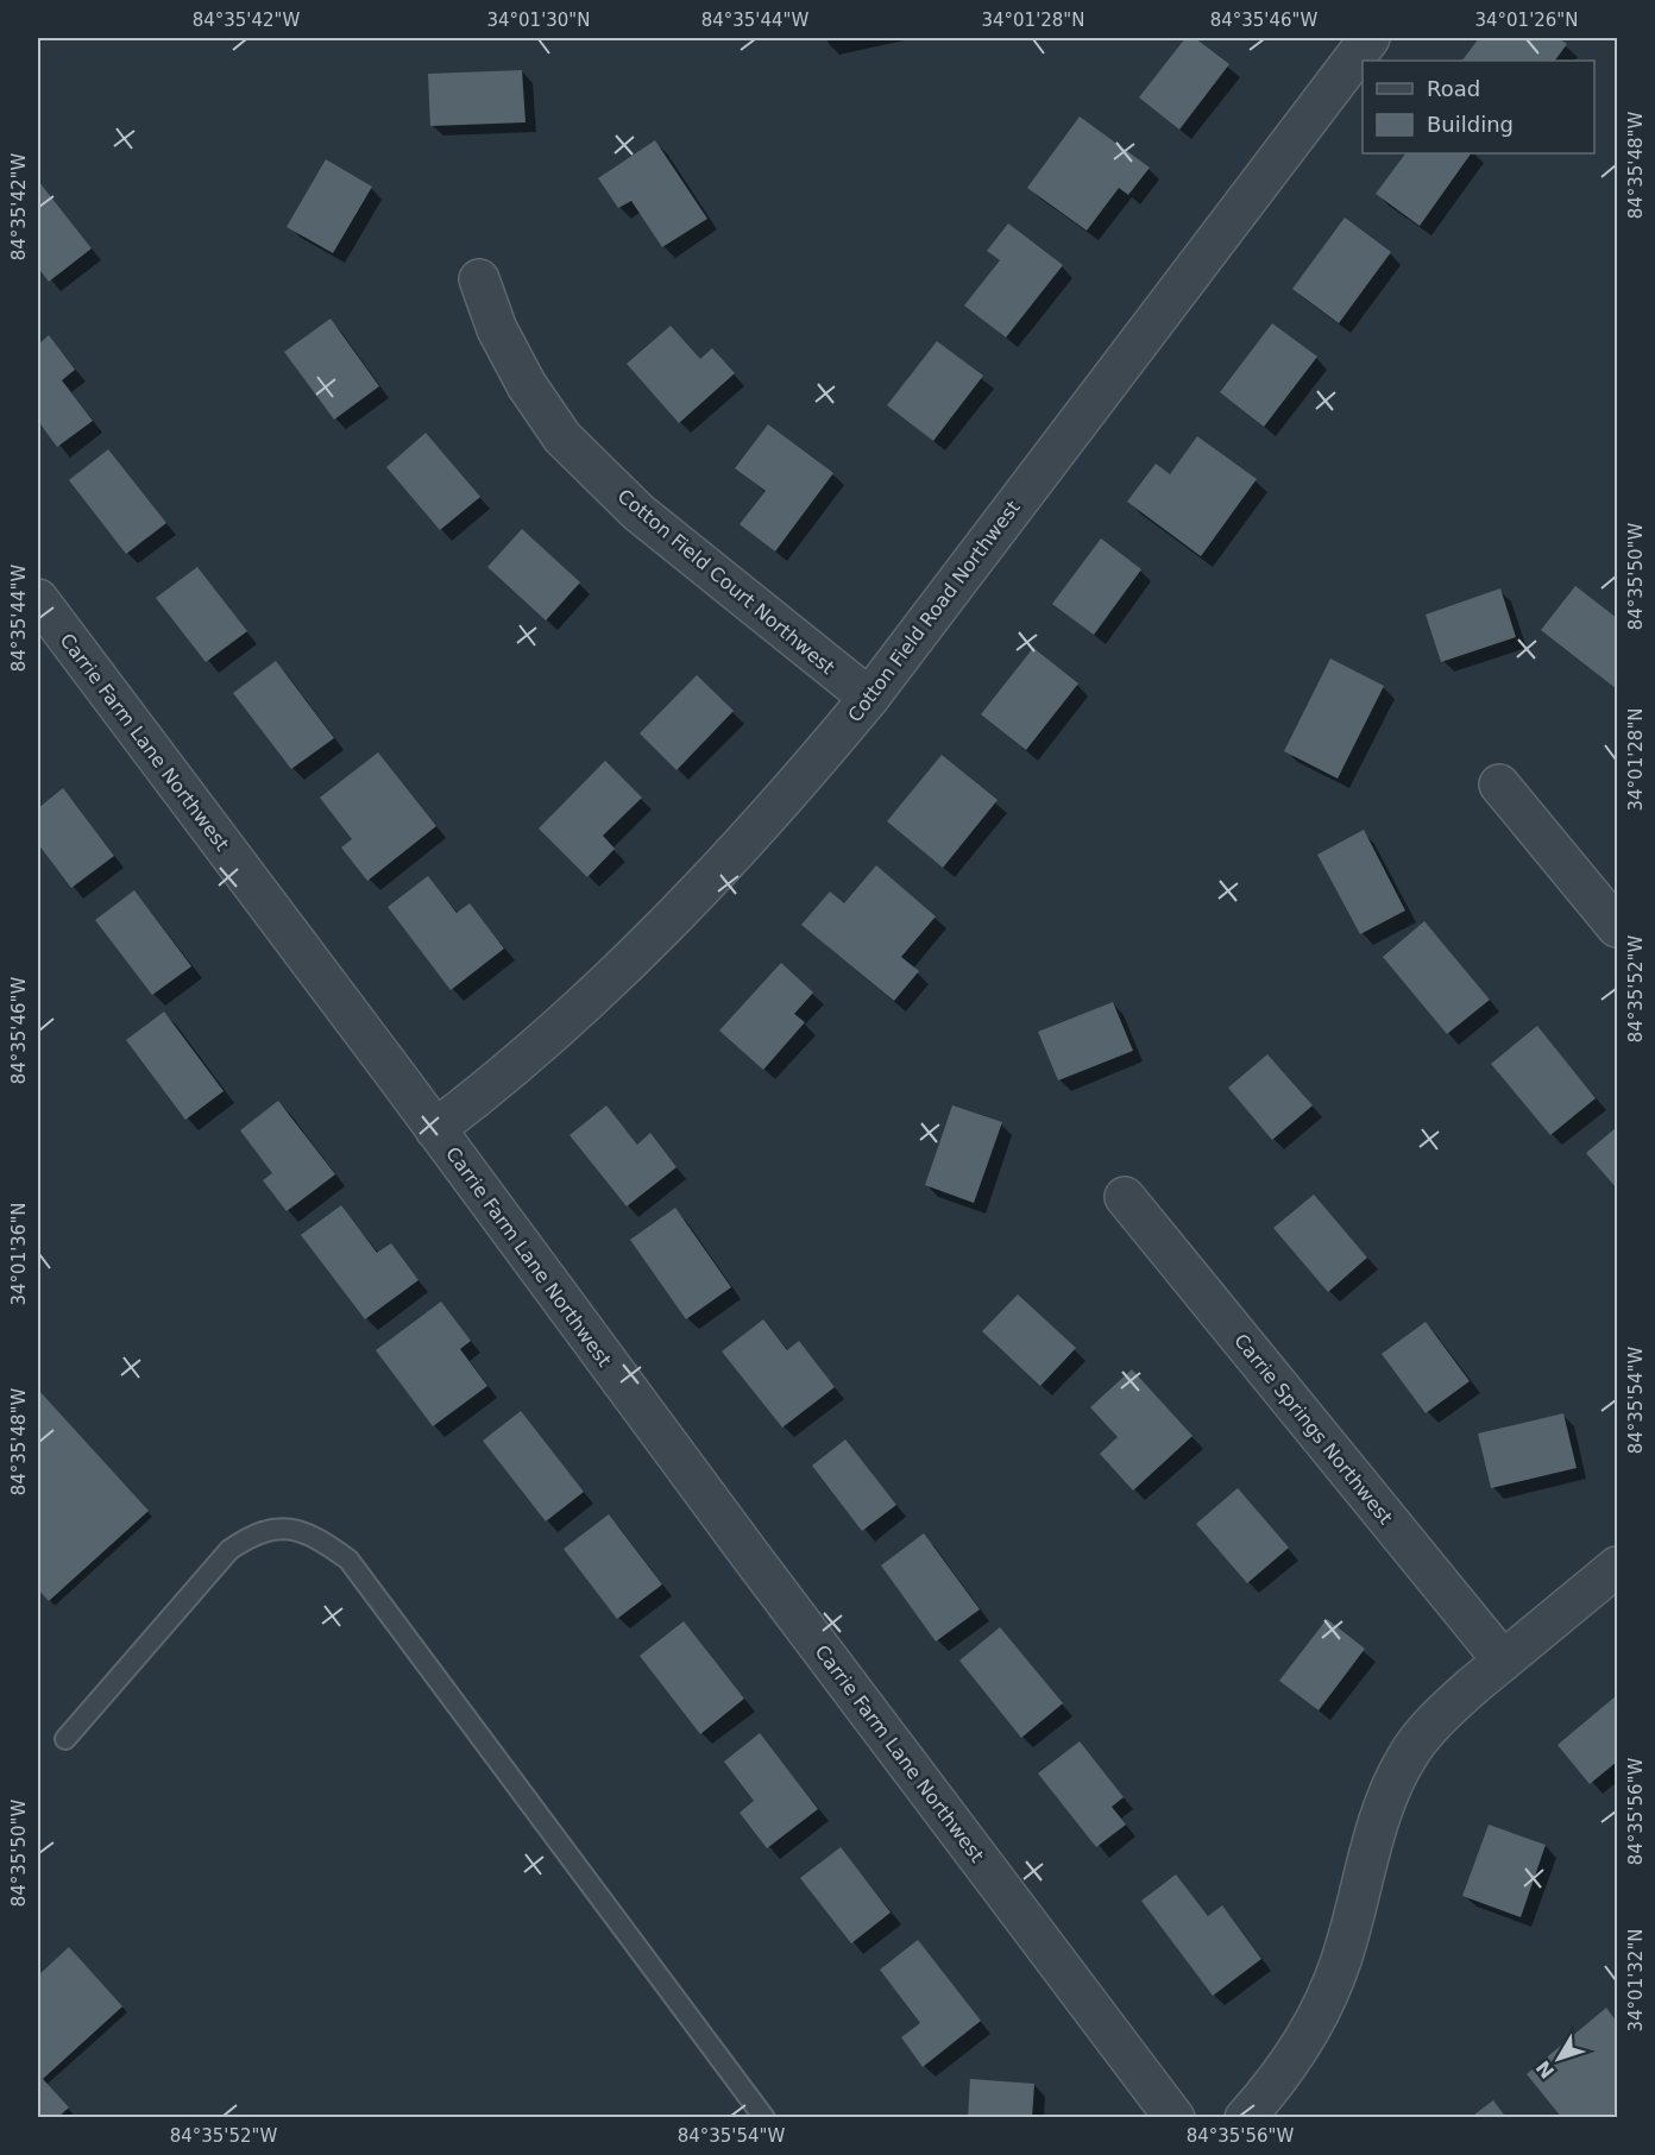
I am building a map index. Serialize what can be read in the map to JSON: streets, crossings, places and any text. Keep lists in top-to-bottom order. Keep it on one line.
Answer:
{"streets":{"street":["Cotton Field Court Northwest","Cotton Field Road Northwest","Carrie Farm Lane Northwest","Carrie Springs Northwest"]},"crossings":[["Cotton Field Court Northwest","Cotton Field Road Northwest"],["Cotton Field Road Northwest","Carrie Farm Lane Northwest"]],"legend":["Road","Building"],"north":"bottom left","coordinates":["84°35'42\"W","34°01'30\"N","84°35'44\"W","34°01'28\"N","84°35'46\"W","34°01'26\"N","84°35'48\"W","84°35'50\"W","84°35'52\"W","34°01'36\"N","84°35'54\"W","84°35'56\"W","34°01'32\"N"]}
